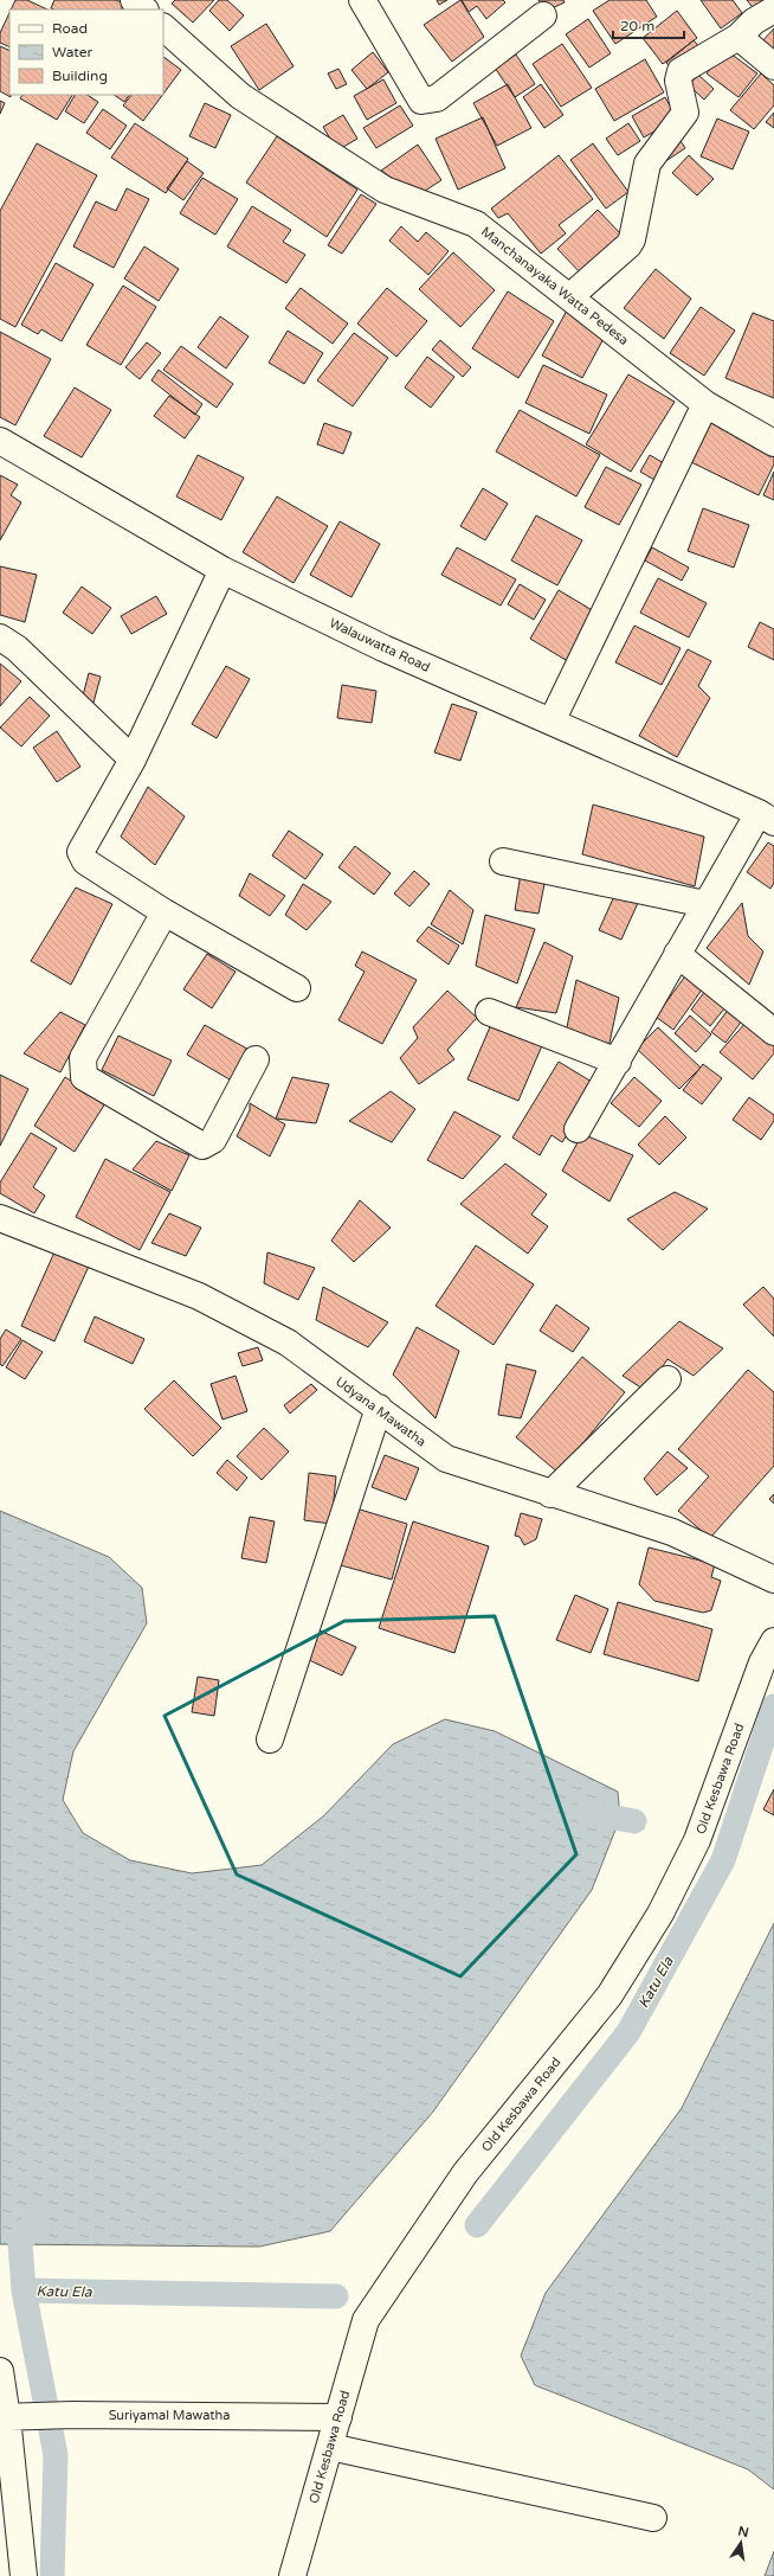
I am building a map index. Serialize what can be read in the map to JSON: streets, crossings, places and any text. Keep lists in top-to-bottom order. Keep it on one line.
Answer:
{"streets":{"street":["Manchanayaka Watta Pedesa","Walauwatta Road","Udyana Mawatha","Old Kesbawa Road","Suriyamal Mawatha"]},"crossings":[["Old Kesbawa Road","Suriyamal Mawatha"]],"water":["Katu Ela"],"legend":["Road","Water","Building"],"scale_bar":"20 m","north":"top"}
